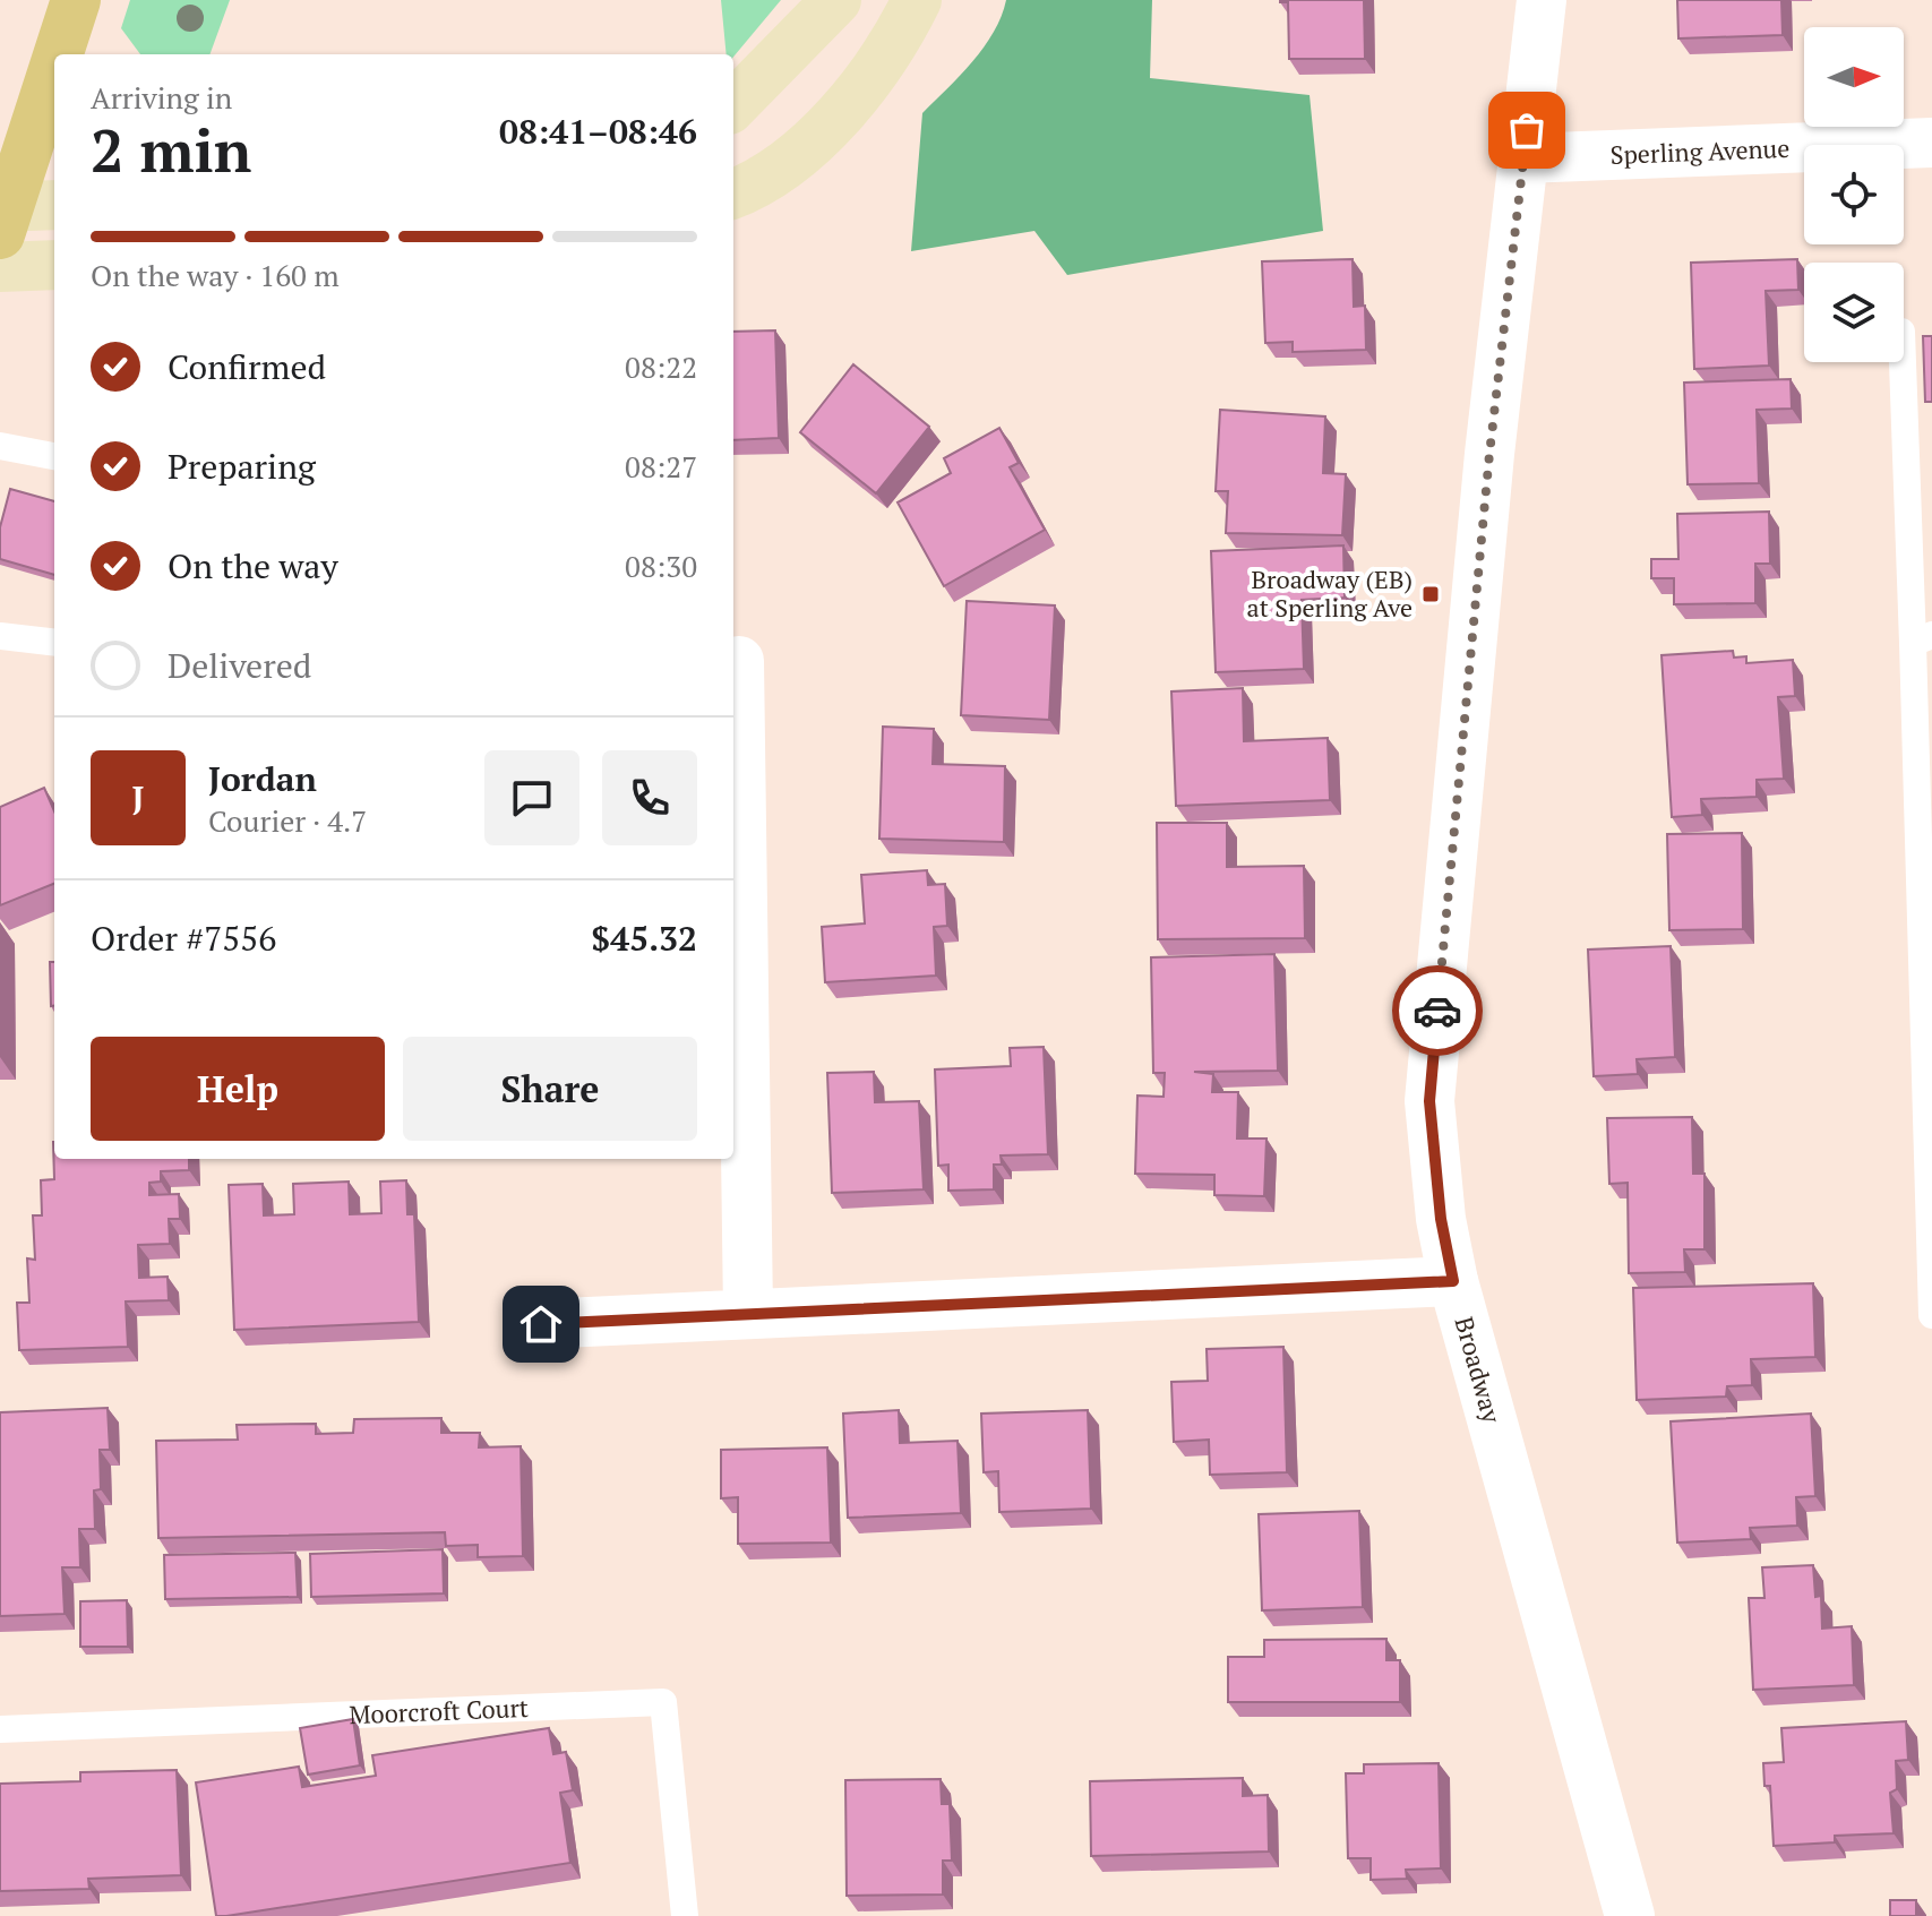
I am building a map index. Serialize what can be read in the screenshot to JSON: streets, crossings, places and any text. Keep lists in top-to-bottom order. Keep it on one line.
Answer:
{"streets":{"street":["Sperling Avenue","Broadway"],"lane":["Moorcroft Court"]},"crossings":[["Sperling Avenue","Broadway"]],"places":{"transit":["Broadway (EB) at Sperling Ave"]},"north":"right","page":{"heading":["2 min","Arriving in","08:41–08:46"],"panel":["Jordan","Courier · 4.7","Order #7556","$45.32"],"bar":"On the way · 160 m","list":[["Confirmed","08:22"],["Preparing","08:27"],["On the way","08:30"],"Delivered"],"round":"J","buttons":["Help","Share"]}}
